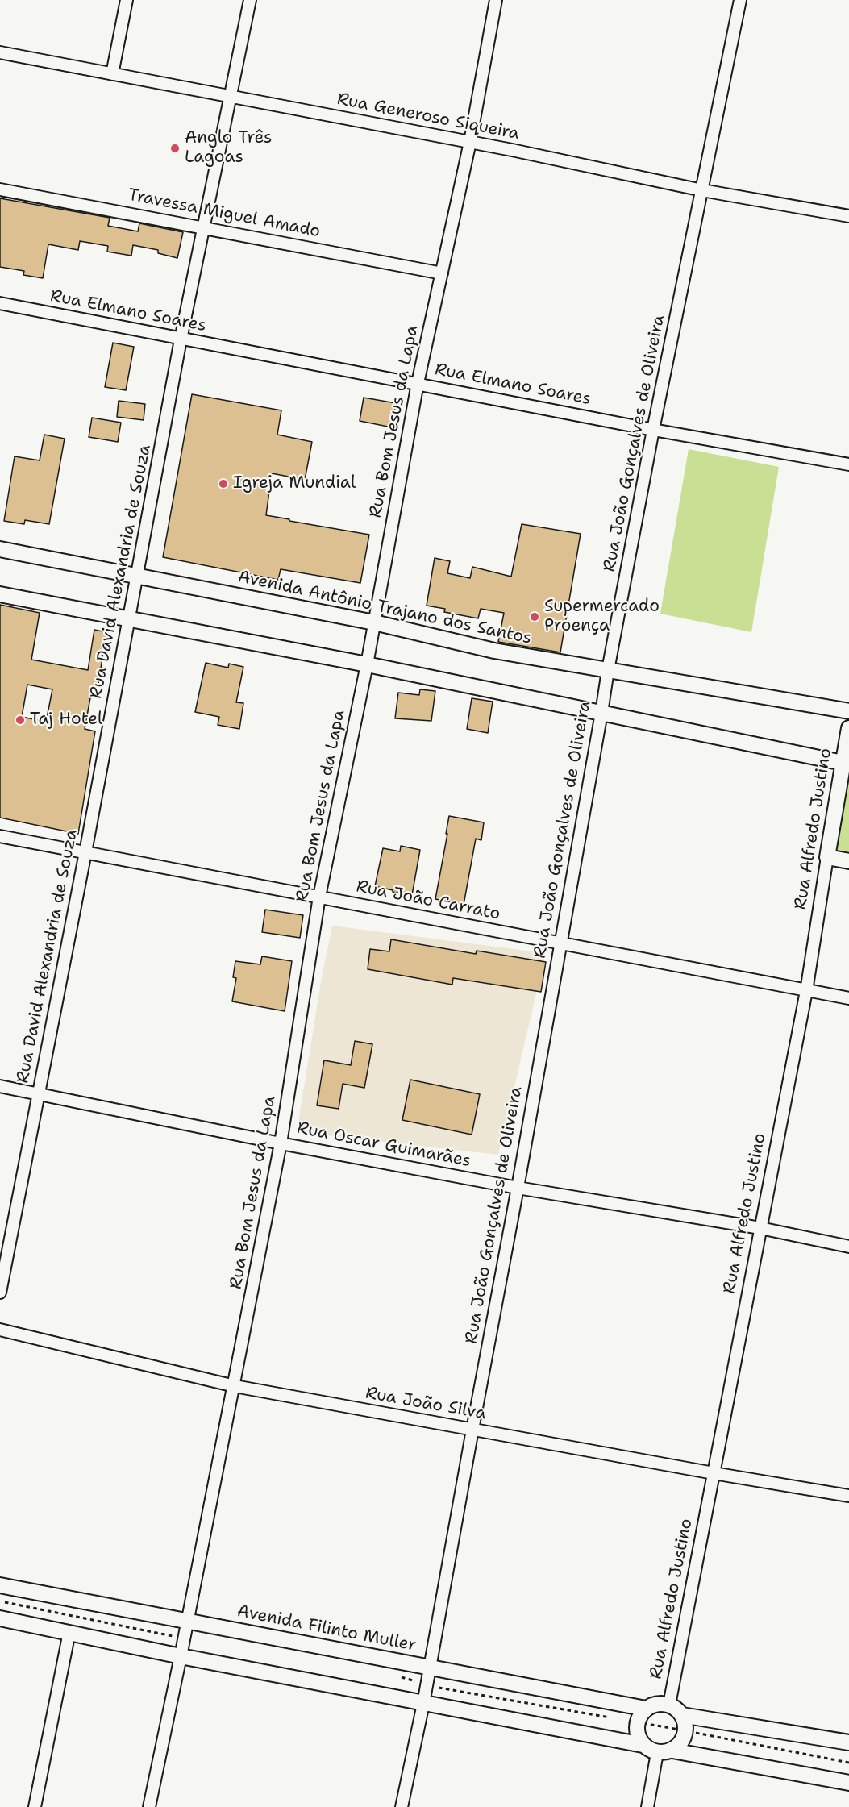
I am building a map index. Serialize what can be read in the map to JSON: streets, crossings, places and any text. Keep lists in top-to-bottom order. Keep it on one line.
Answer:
{"streets":{"main road":["Avenida Antônio Trajano dos Santos","Rua Alfredo Justino","Avenida Filinto Muller"],"street":["Rua Generoso Siqueira","Travessa Miguel Amado","Rua Elmano Soares","Rua Bom Jesus da Lapa","Rua João Gonçalves de Oliveira","Rua David Alexandria de Souza","Rua João Carrato","Rua Oscar Guimarães","Rua João Silva"]},"crossings":[["Rua Generoso Siqueira","Rua Bom Jesus da Lapa"],["Rua Generoso Siqueira","Rua João Gonçalves de Oliveira"],["Rua Generoso Siqueira","Rua David Alexandria de Souza"],["Travessa Miguel Amado","Rua Bom Jesus da Lapa"],["Travessa Miguel Amado","Rua David Alexandria de Souza"],["Rua Elmano Soares","Rua Bom Jesus da Lapa"],["Rua Elmano Soares","Rua João Gonçalves de Oliveira"],["Rua Elmano Soares","Rua David Alexandria de Souza"],["Rua Bom Jesus da Lapa","Avenida Antônio Trajano dos Santos"],["Rua Bom Jesus da Lapa","Rua João Carrato"],["Rua Bom Jesus da Lapa","Rua Oscar Guimarães"],["Rua Bom Jesus da Lapa","Rua João Silva"],["Rua Bom Jesus da Lapa","Avenida Filinto Muller"],["Rua João Gonçalves de Oliveira","Avenida Antônio Trajano dos Santos"],["Rua João Gonçalves de Oliveira","Rua João Carrato"],["Rua João Gonçalves de Oliveira","Rua Oscar Guimarães"],["Rua João Gonçalves de Oliveira","Rua João Silva"],["Rua João Gonçalves de Oliveira","Avenida Filinto Muller"],["Rua David Alexandria de Souza","Avenida Antônio Trajano dos Santos"],["Rua David Alexandria de Souza","Rua João Carrato"],["Rua David Alexandria de Souza","Rua Oscar Guimarães"],["Rua Alfredo Justino","Rua João Carrato"],["Rua Alfredo Justino","Rua Oscar Guimarães"],["Rua Alfredo Justino","Rua João Silva"],["Rua Alfredo Justino","Avenida Filinto Muller"]],"places":["Anglo Três Lagoas","Igreja Mundial","Supermercado Proença","Taj Hotel"]}
